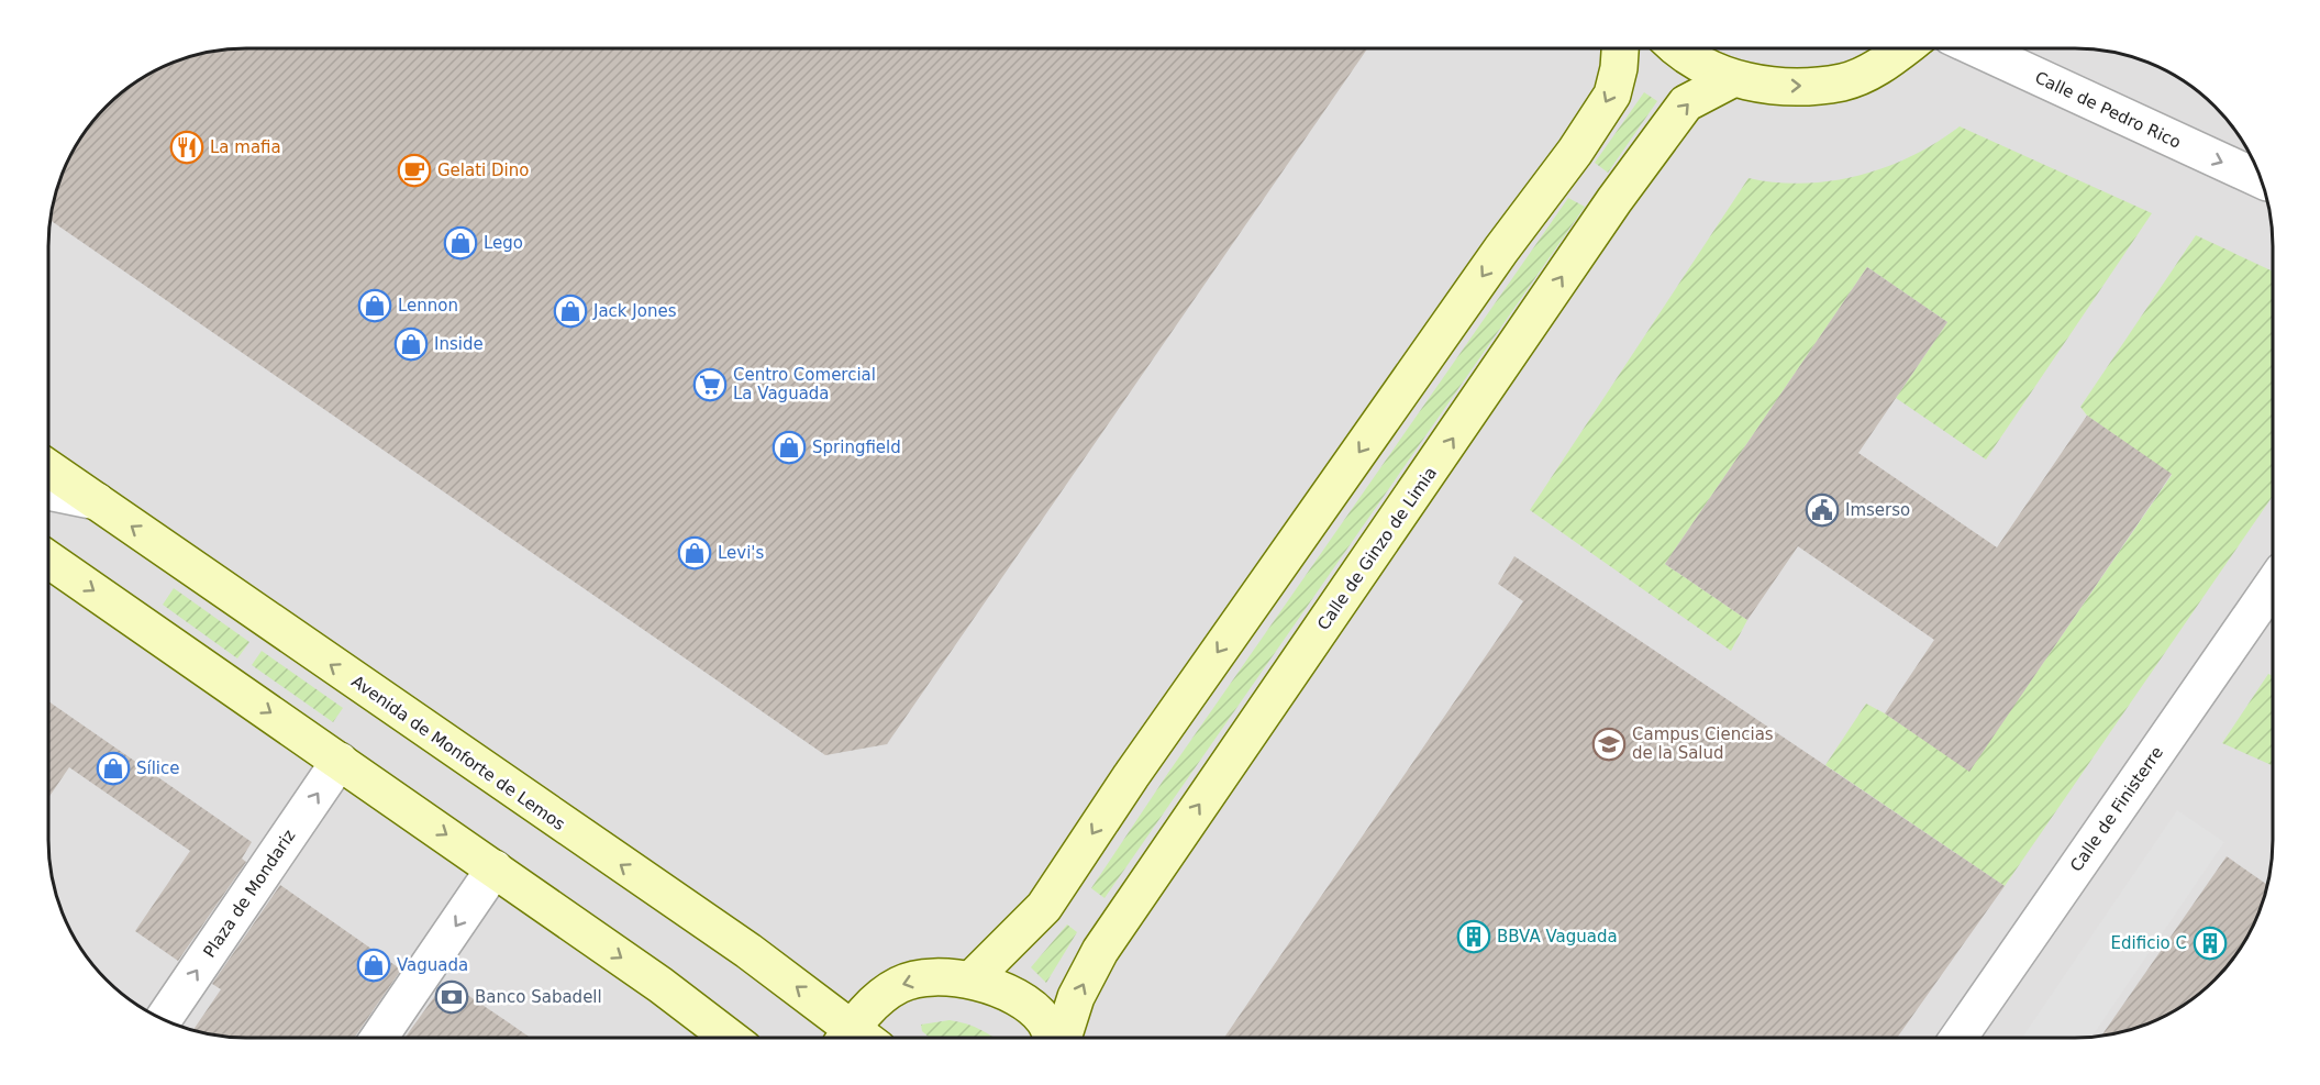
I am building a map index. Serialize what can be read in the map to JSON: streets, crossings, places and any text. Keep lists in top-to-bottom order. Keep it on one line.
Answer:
{"streets":{"main road":["Calle de Ginzo de Limia","Avenida de Monforte de Lemos"],"street":["Calle de Pedro Rico","Calle de Finisterre","Plaza de Mondariz"]},"one_way":["Calle de Pedro Rico"],"places":{"restaurant":["La mafia"],"cafe":["Gelati Dino"],"shop":["Lego","Lennon","Jack Jones","Inside","Springfield","Levi's","Sílice","Vaguada"],"supermarket":["Centro Comercial La Vaguada"],"public building":["Imserso"],"school or university":["Campus Ciencias de la Salud"],"building":["BBVA Vaguada","Edificio C"],"bank":["Banco Sabadell"]}}
